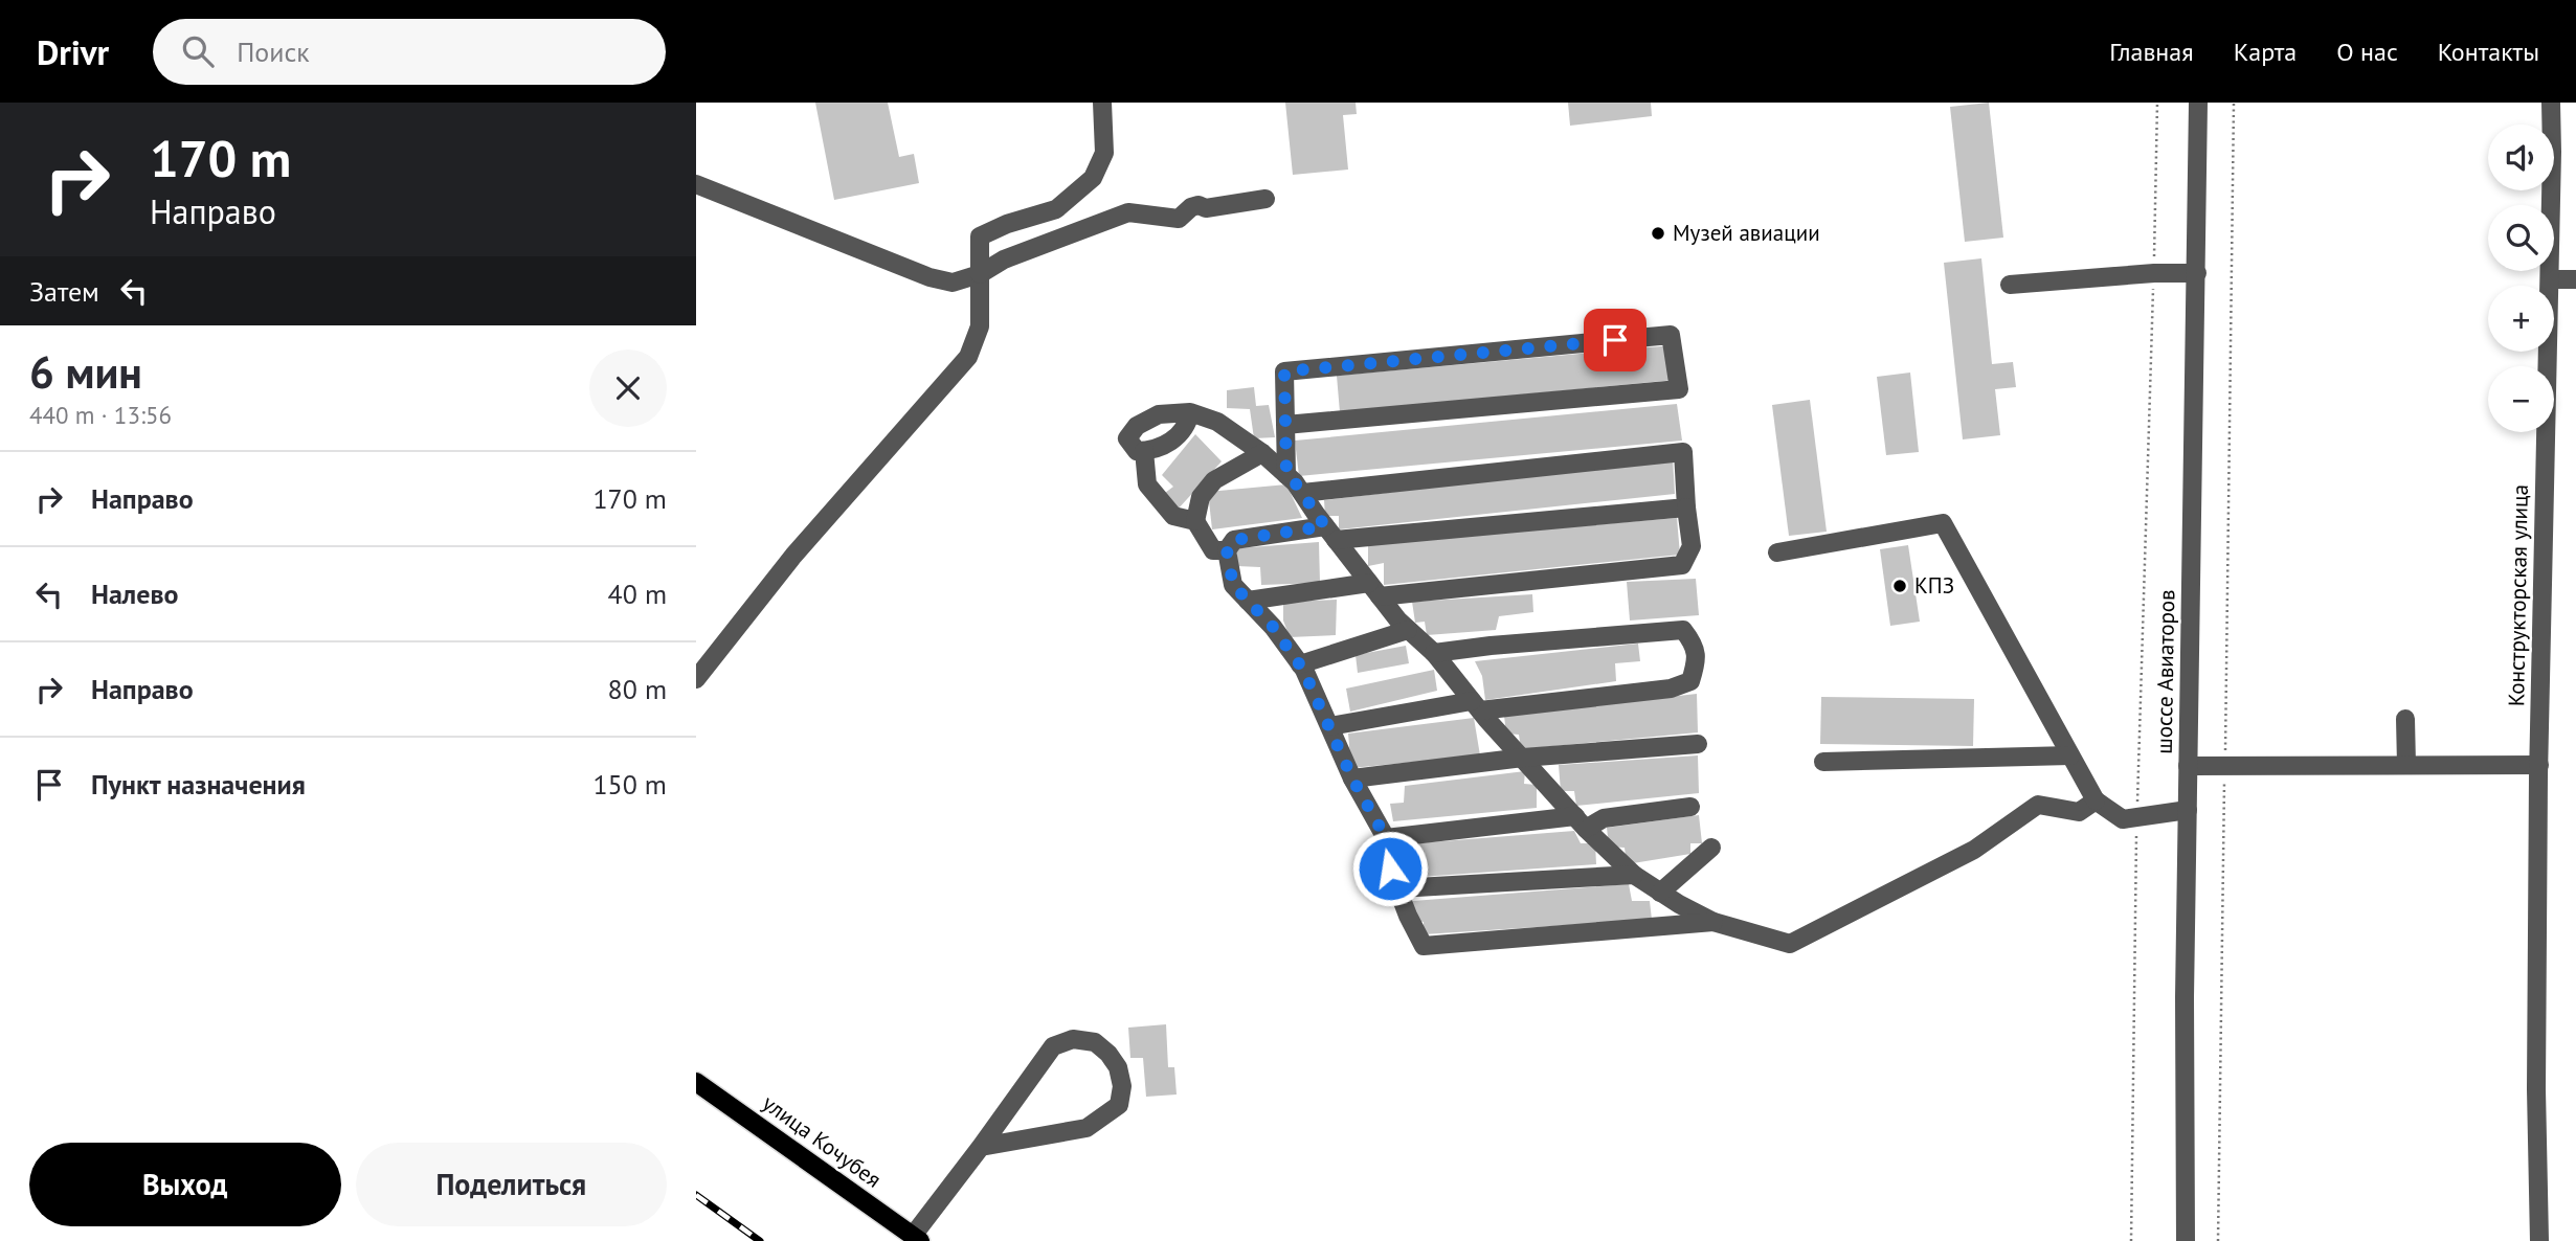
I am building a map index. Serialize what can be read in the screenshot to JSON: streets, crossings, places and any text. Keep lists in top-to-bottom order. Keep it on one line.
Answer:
{"streets":{"main road":["улица Кочубея"],"street":["Конструкторская улица","шоссе Авиаторов"]},"places":["Музей авиации","КПЗ"],"page":{"header":"Drivr","search":"Поиск","nav":["Главная","Карта","О нас","Контакты"],"turn":["170 m","Направо"],"map_buttons":["+","−"],"then":"Затем","heading":["6 мин","440 m · 13:56"],"list":[{"name":"Направо","value":"170 m"},{"name":"Налево","value":"40 m"},{"name":"Направо","value":"80 m"},{"name":"Пункт назначения","value":"150 m"}],"buttons":["Выход","Поделиться"]}}
